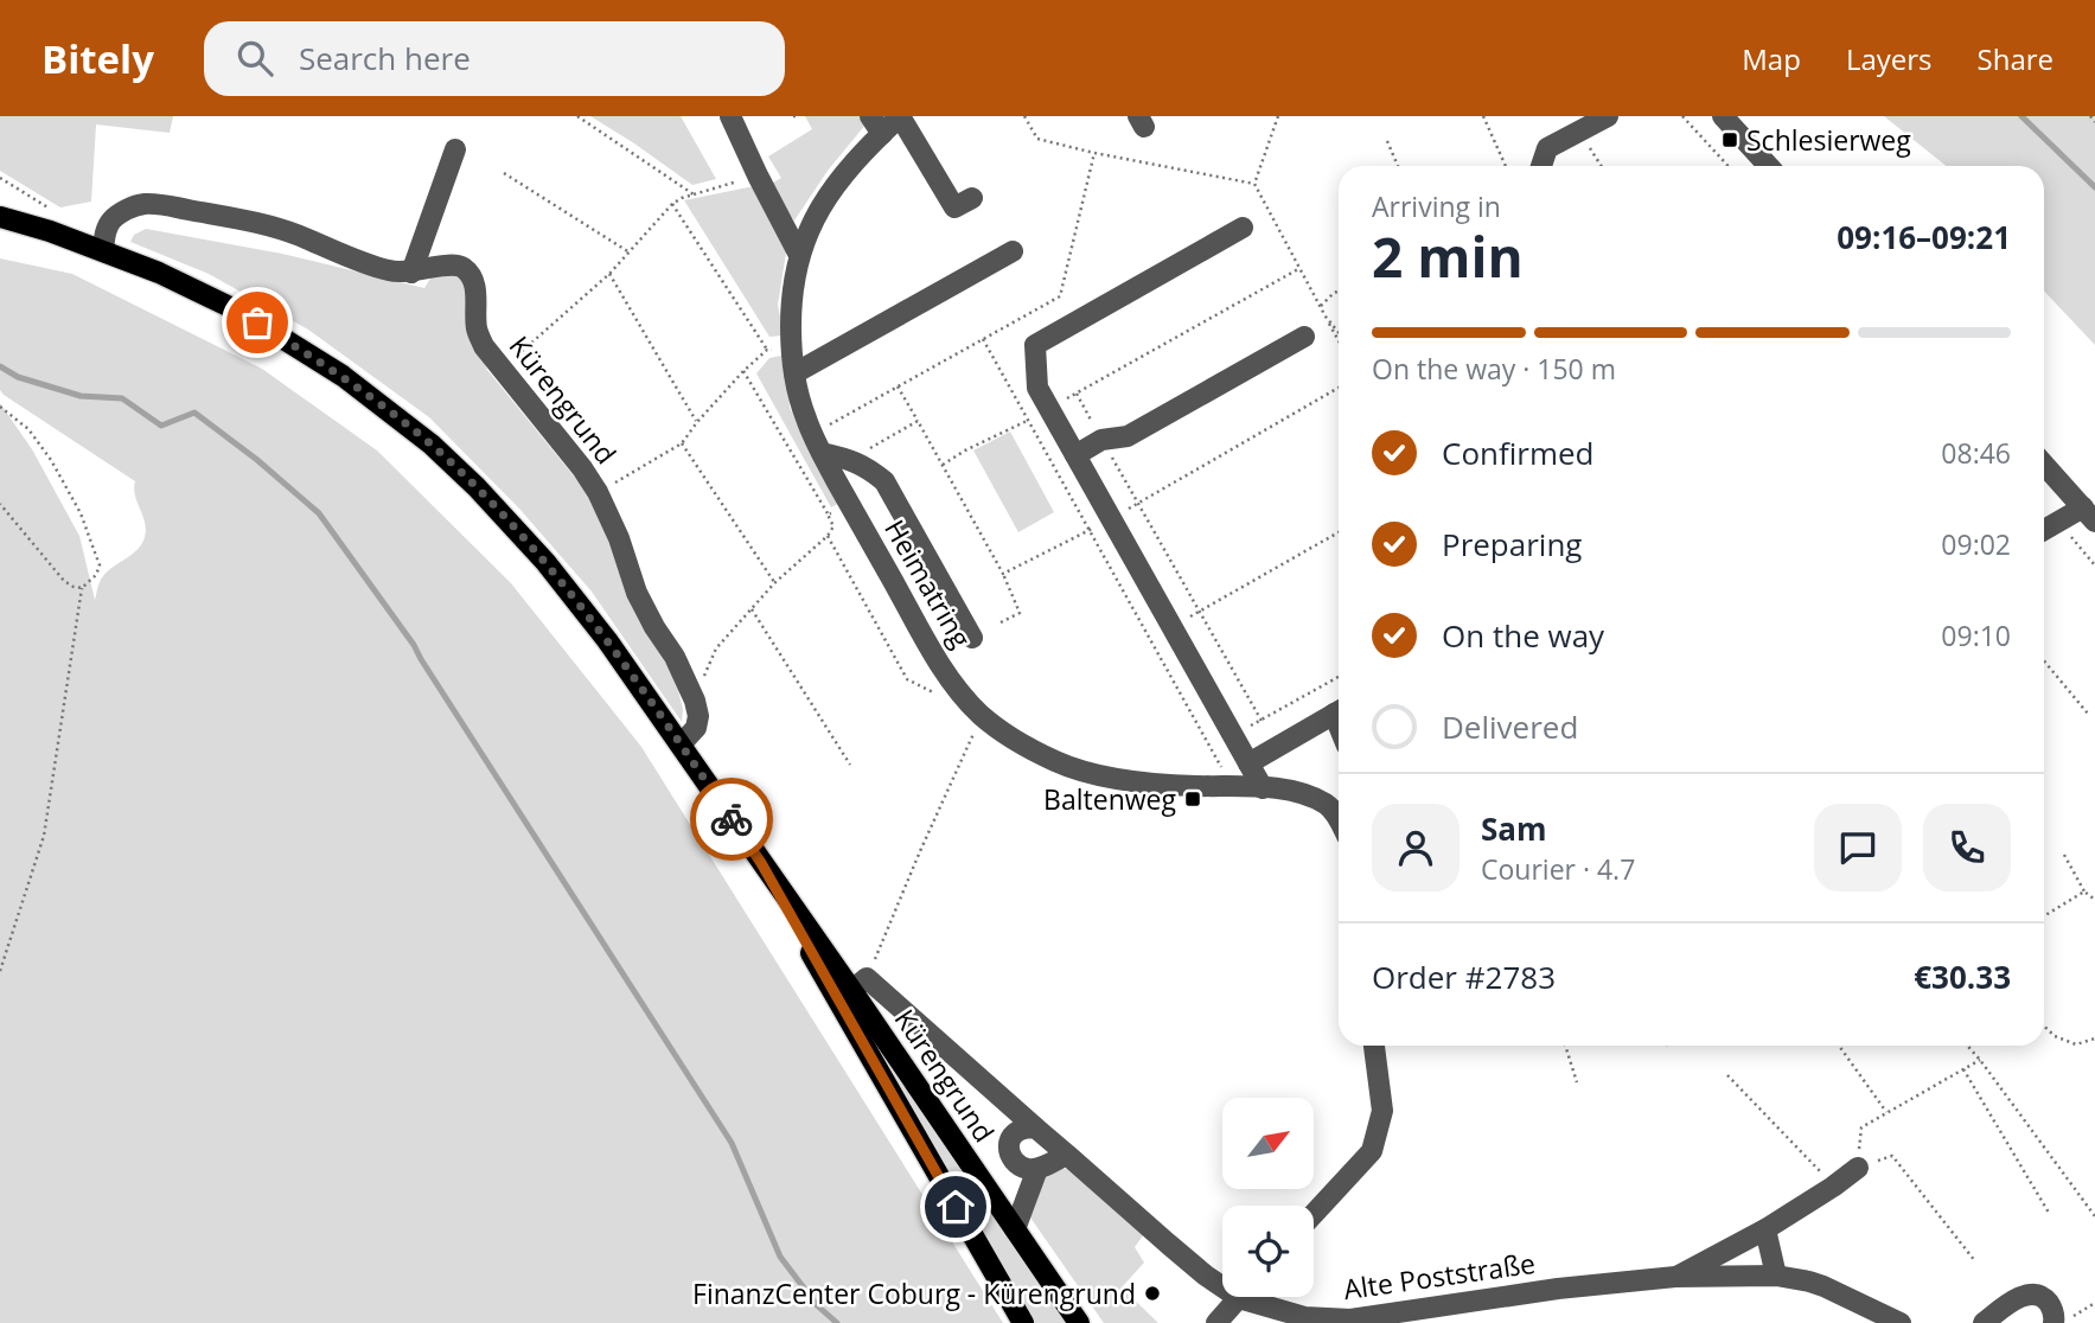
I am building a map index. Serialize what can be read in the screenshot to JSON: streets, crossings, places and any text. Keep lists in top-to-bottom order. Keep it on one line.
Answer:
{"streets":{"main road":["Kürengrund"],"street":["Heimatring","Alte Poststraße"]},"crossings":[["Kürengrund","Alte Poststraße"]],"places":{"transit":["Schlesierweg","Baltenweg"],"other":["FinanzCenter Coburg - Kürengrund"]},"north":"top right","page":{"header":"Bitely","search":"Search here","nav":["Map","Layers","Share"],"heading":["2 min","Arriving in","09:16–09:21"],"panel":["Sam","Courier · 4.7","Order #2783","€30.33"],"bar":"On the way · 150 m","list":[["Confirmed","08:46"],["Preparing","09:02"],["On the way","09:10"],"Delivered"]}}
